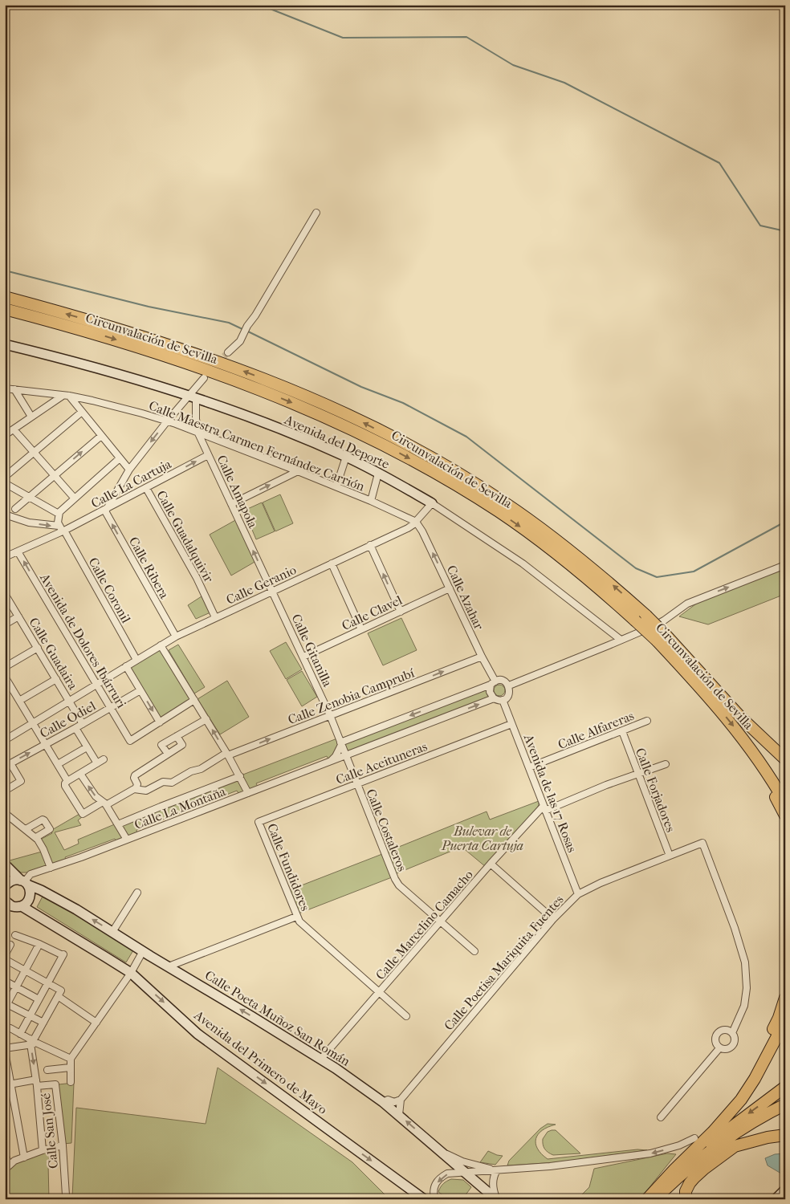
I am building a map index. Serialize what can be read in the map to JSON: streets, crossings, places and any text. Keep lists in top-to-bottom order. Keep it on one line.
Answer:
{"streets":{"highway":["Circunvalación de Sevilla"],"main road":["Avenida del Deporte","Calle Poeta Muñoz San Román","Avenida del Primero de Mayo"],"street":["Calle Maestra Carmen Fernández Carrión","Calle La Cartuja","Calle Amapola","Calle Guadalquivir","Calle Ribera","Calle Geranio","Calle Coronil","Calle Azahar","Calle Clavel","Avenida de Dolores Ibárruri","Calle Gitanilla","Calle Guadaira","Calle Zenobia Camprubí","Calle Odiel","Calle Alfareras","Calle Aceituneras","Calle Forjadores","Avenida de las 17 Rosas","Calle La Montaña","Calle Costaleros","Calle Fundidores","Calle Marcelino Camacho","Calle Poetisa Mariquita Fuentes","Calle San José"]},"crossings":[["Avenida del Deporte","Calle Amapola"],["Avenida del Deporte","Calle Geranio"],["Calle Maestra Carmen Fernández Carrión","Calle Amapola"],["Calle Maestra Carmen Fernández Carrión","Calle Geranio"],["Calle Maestra Carmen Fernández Carrión","Calle Azahar"],["Calle La Cartuja","Calle Amapola"],["Calle La Cartuja","Calle Guadalquivir"],["Calle La Cartuja","Calle Ribera"],["Calle La Cartuja","Calle Coronil"],["Calle La Cartuja","Avenida de Dolores Ibárruri"],["Calle Amapola","Calle Geranio"],["Calle Amapola","Calle Gitanilla"],["Calle Guadalquivir","Calle Geranio"],["Calle Ribera","Calle Geranio"],["Calle Geranio","Calle Coronil"],["Calle Geranio","Calle Azahar"],["Calle Geranio","Avenida de Dolores Ibárruri"],["Calle Geranio","Calle Gitanilla"],["Calle Geranio","Calle Guadaira"],["Calle Azahar","Calle Clavel"],["Calle Azahar","Calle Zenobia Camprubí"],["Calle Azahar","Avenida de las 17 Rosas"],["Calle Azahar","Calle La Montaña"],["Calle Clavel","Calle Gitanilla"],["Avenida de Dolores Ibárruri","Calle Odiel"],["Calle Gitanilla","Calle Zenobia Camprubí"],["Calle Gitanilla","Calle Costaleros"],["Calle Guadaira","Calle Odiel"],["Calle Alfareras","Calle Forjadores"],["Calle Alfareras","Avenida de las 17 Rosas"],["Calle Aceituneras","Avenida de las 17 Rosas"],["Calle Aceituneras","Calle Costaleros"],["Calle Aceituneras","Calle Fundidores"],["Calle Forjadores","Calle Marcelino Camacho"],["Calle Forjadores","Calle Poetisa Mariquita Fuentes"],["Avenida de las 17 Rosas","Calle La Montaña"],["Avenida de las 17 Rosas","Calle Marcelino Camacho"],["Avenida de las 17 Rosas","Calle Poetisa Mariquita Fuentes"],["Calle La Montaña","Calle Costaleros"],["Calle La Montaña","Calle Poeta Muñoz San Román"],["Calle Costaleros","Calle Marcelino Camacho"],["Calle Fundidores","Calle Marcelino Camacho"],["Calle Marcelino Camacho","Calle Poeta Muñoz San Román"]],"one_way":["Calle Amapola","Calle Ribera","Avenida de Dolores Ibárruri","Calle Poeta Muñoz San Román","Avenida del Primero de Mayo"],"parks":["Bulevar de Puerta Cartuja"]}
